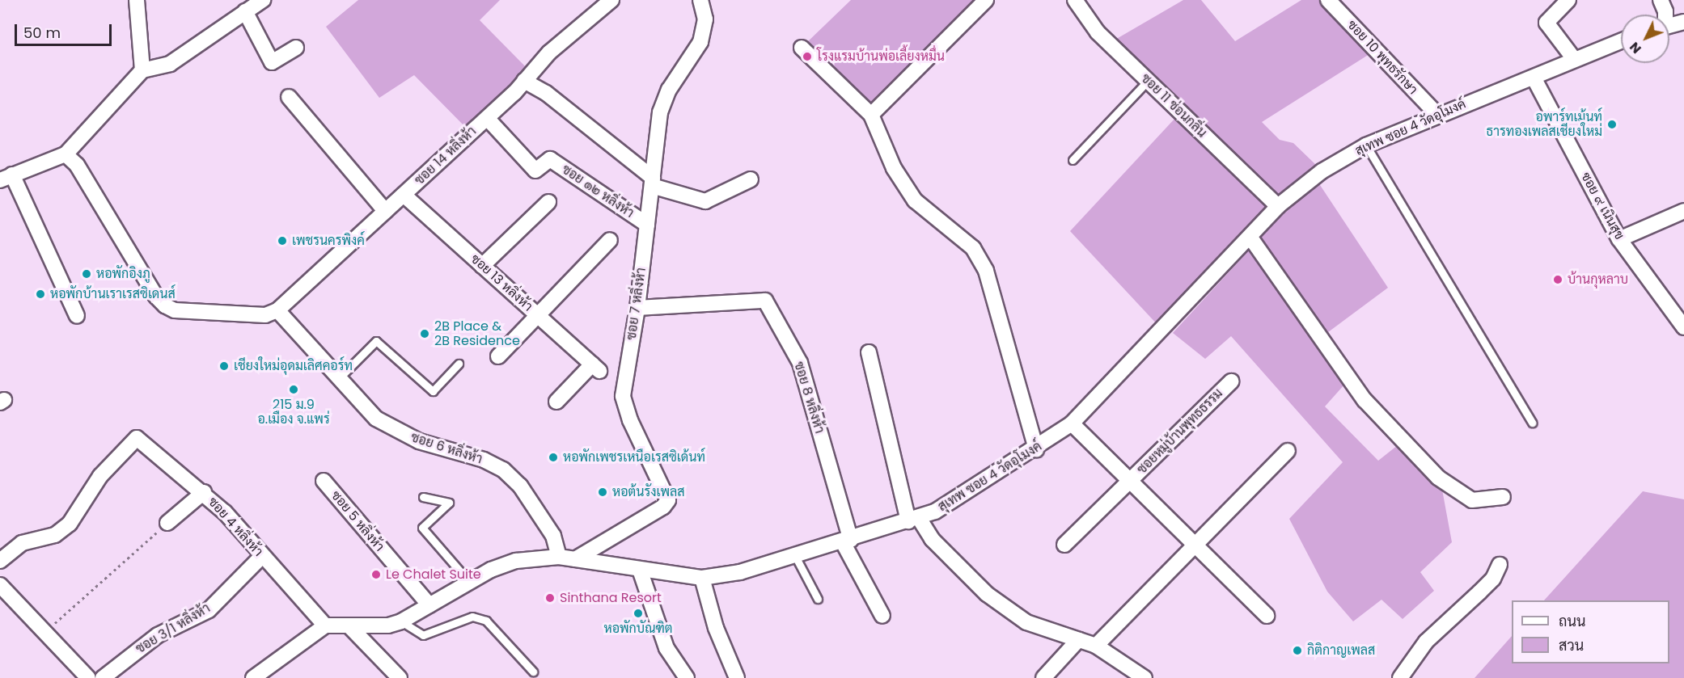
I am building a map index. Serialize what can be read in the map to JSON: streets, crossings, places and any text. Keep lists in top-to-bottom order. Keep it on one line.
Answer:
{"streets":{"street":["ซอย 10 พุทธรักษา","ซอย 11 ซ่อนกลิ่น","สุเทพ ซอย 4 วัดอุโมงค์","ซอย 14 หลิ่งห้า","ซอย ๑๒ หลิ่งห้า","ซอย ๙ เนินสุข","ซอย 13 หลิ่งห้า","ซอย 7 หลิ่งห้า","ซอย 8 หลิ่งห้า","ซอยหมู่บ้านพุทธธรรม","ซอย 6 หลิ่งห้า","ซอย 5 หลิ่งห้า","ซอย 4 หลิ่งห้า","ซอย 3/1 หลิ่งห้า"]},"crossings":[["ซอย 10 พุทธรักษา","สุเทพ ซอย 4 วัดอุโมงค์"],["ซอย 11 ซ่อนกลิ่น","สุเทพ ซอย 4 วัดอุโมงค์"],["สุเทพ ซอย 4 วัดอุโมงค์","ซอย ๙ เนินสุข"],["สุเทพ ซอย 4 วัดอุโมงค์","ซอย 7 หลิ่งห้า"],["สุเทพ ซอย 4 วัดอุโมงค์","ซอย 8 หลิ่งห้า"],["สุเทพ ซอย 4 วัดอุโมงค์","ซอยหมู่บ้านพุทธธรรม"],["สุเทพ ซอย 4 วัดอุโมงค์","ซอย 6 หลิ่งห้า"],["สุเทพ ซอย 4 วัดอุโมงค์","ซอย 5 หลิ่งห้า"],["สุเทพ ซอย 4 วัดอุโมงค์","ซอย 4 หลิ่งห้า"],["ซอย 14 หลิ่งห้า","ซอย ๑๒ หลิ่งห้า"],["ซอย 14 หลิ่งห้า","ซอย 13 หลิ่งห้า"],["ซอย 14 หลิ่งห้า","ซอย 6 หลิ่งห้า"],["ซอย ๑๒ หลิ่งห้า","ซอย 7 หลิ่งห้า"],["ซอย 7 หลิ่งห้า","ซอย 8 หลิ่งห้า"],["ซอย 4 หลิ่งห้า","ซอย 3/1 หลิ่งห้า"]],"places":["โรงแรมบ้านพ่อเลี้ยงหมื่น","อพาร์ทเม้นท์ ธารทองเพลสเชียงใหม่","เพชรนครพิงค์","หอพักอิงภู","บ้านกุหลาบ","หอพักบ้านเราเรสซิเดนส์","2B Place & 2B Residence","เชียงใหม่อุดมเลิศคอร์ท","215 ม.9 อ.เมือง จ.แพร่","หอพักเพชรเหนือเรสซิเด้นท์","หอต้นรังเพลส","Le Chalet Suite","Sinthana Resort","หอพักบัณฑิต","กิติกาญเพลส"],"legend":["ถนน","สวน"],"scale_bar":"50 m","north":"bottom left"}
